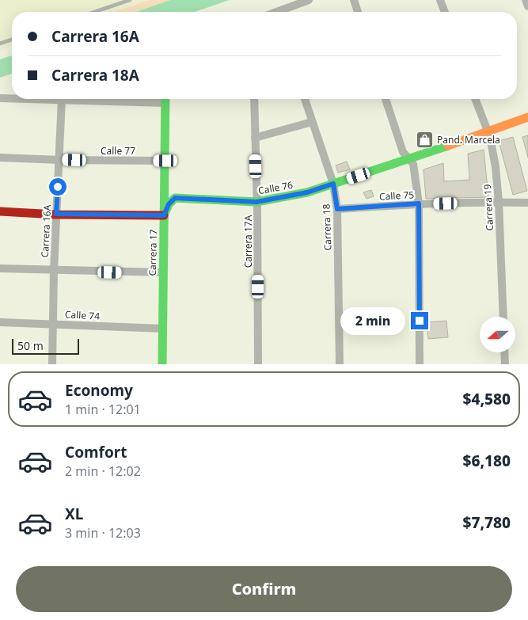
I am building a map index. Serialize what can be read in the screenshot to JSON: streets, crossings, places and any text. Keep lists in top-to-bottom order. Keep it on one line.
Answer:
{"streets":{"main road":["Calle 76","Carrera 17"],"street":["Calle 77","Calle 75","Carrera 19","Carrera 18","Carrera 16A","Carrera 17A","Calle 74"]},"crossings":[["Calle 77","Carrera 16A"],["Calle 77","Carrera 17"],["Calle 76","Carrera 19"],["Calle 76","Carrera 18"],["Calle 76","Carrera 17A"],["Calle 76","Carrera 17"],["Calle 75","Carrera 19"],["Calle 75","Carrera 18"],["Carrera 16A","Calle 74"],["Carrera 17","Calle 74"]],"places":{"shop":["Pand. Marcela"]},"scale_bar":"50 m","north":"left","page":{"banner":["Carrera 16A","Carrera 18A"],"bubble":"2 min","scale":"50 m","list":[{"name":"Economy","note":"1 min · 12:01","value":"$4,580"},{"name":"Comfort","note":"2 min · 12:02","value":"$6,180"},{"name":"XL","note":"3 min · 12:03","value":"$7,780"}],"buttons":"Confirm"}}
